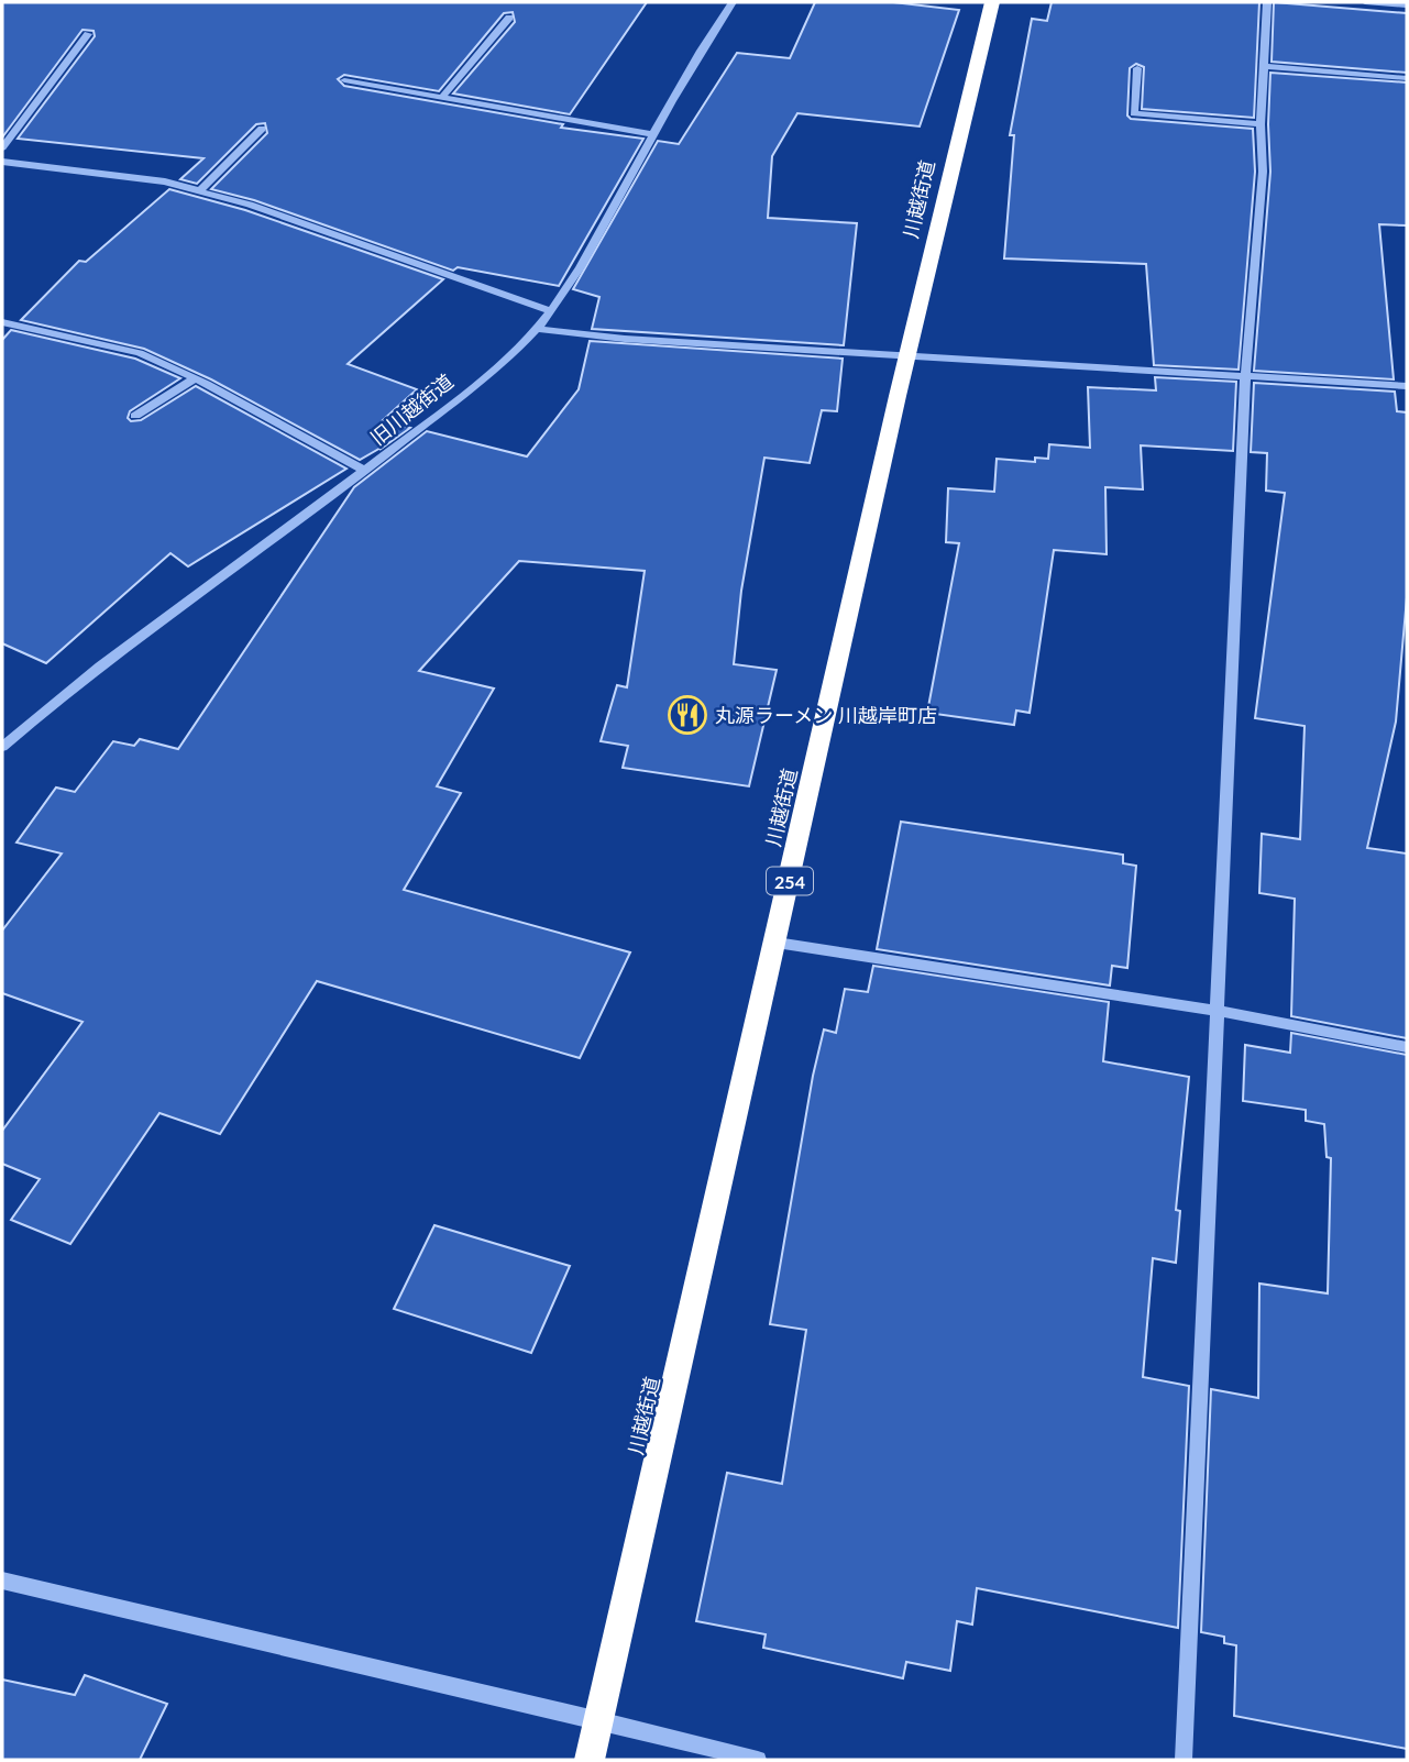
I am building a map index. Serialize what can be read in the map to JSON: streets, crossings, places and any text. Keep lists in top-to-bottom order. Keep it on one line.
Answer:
{"streets":{"highway":["川越街道","254"],"street":["旧川越街道"]},"places":{"restaurant":["丸源ラーメン 川越岸町店"]}}
